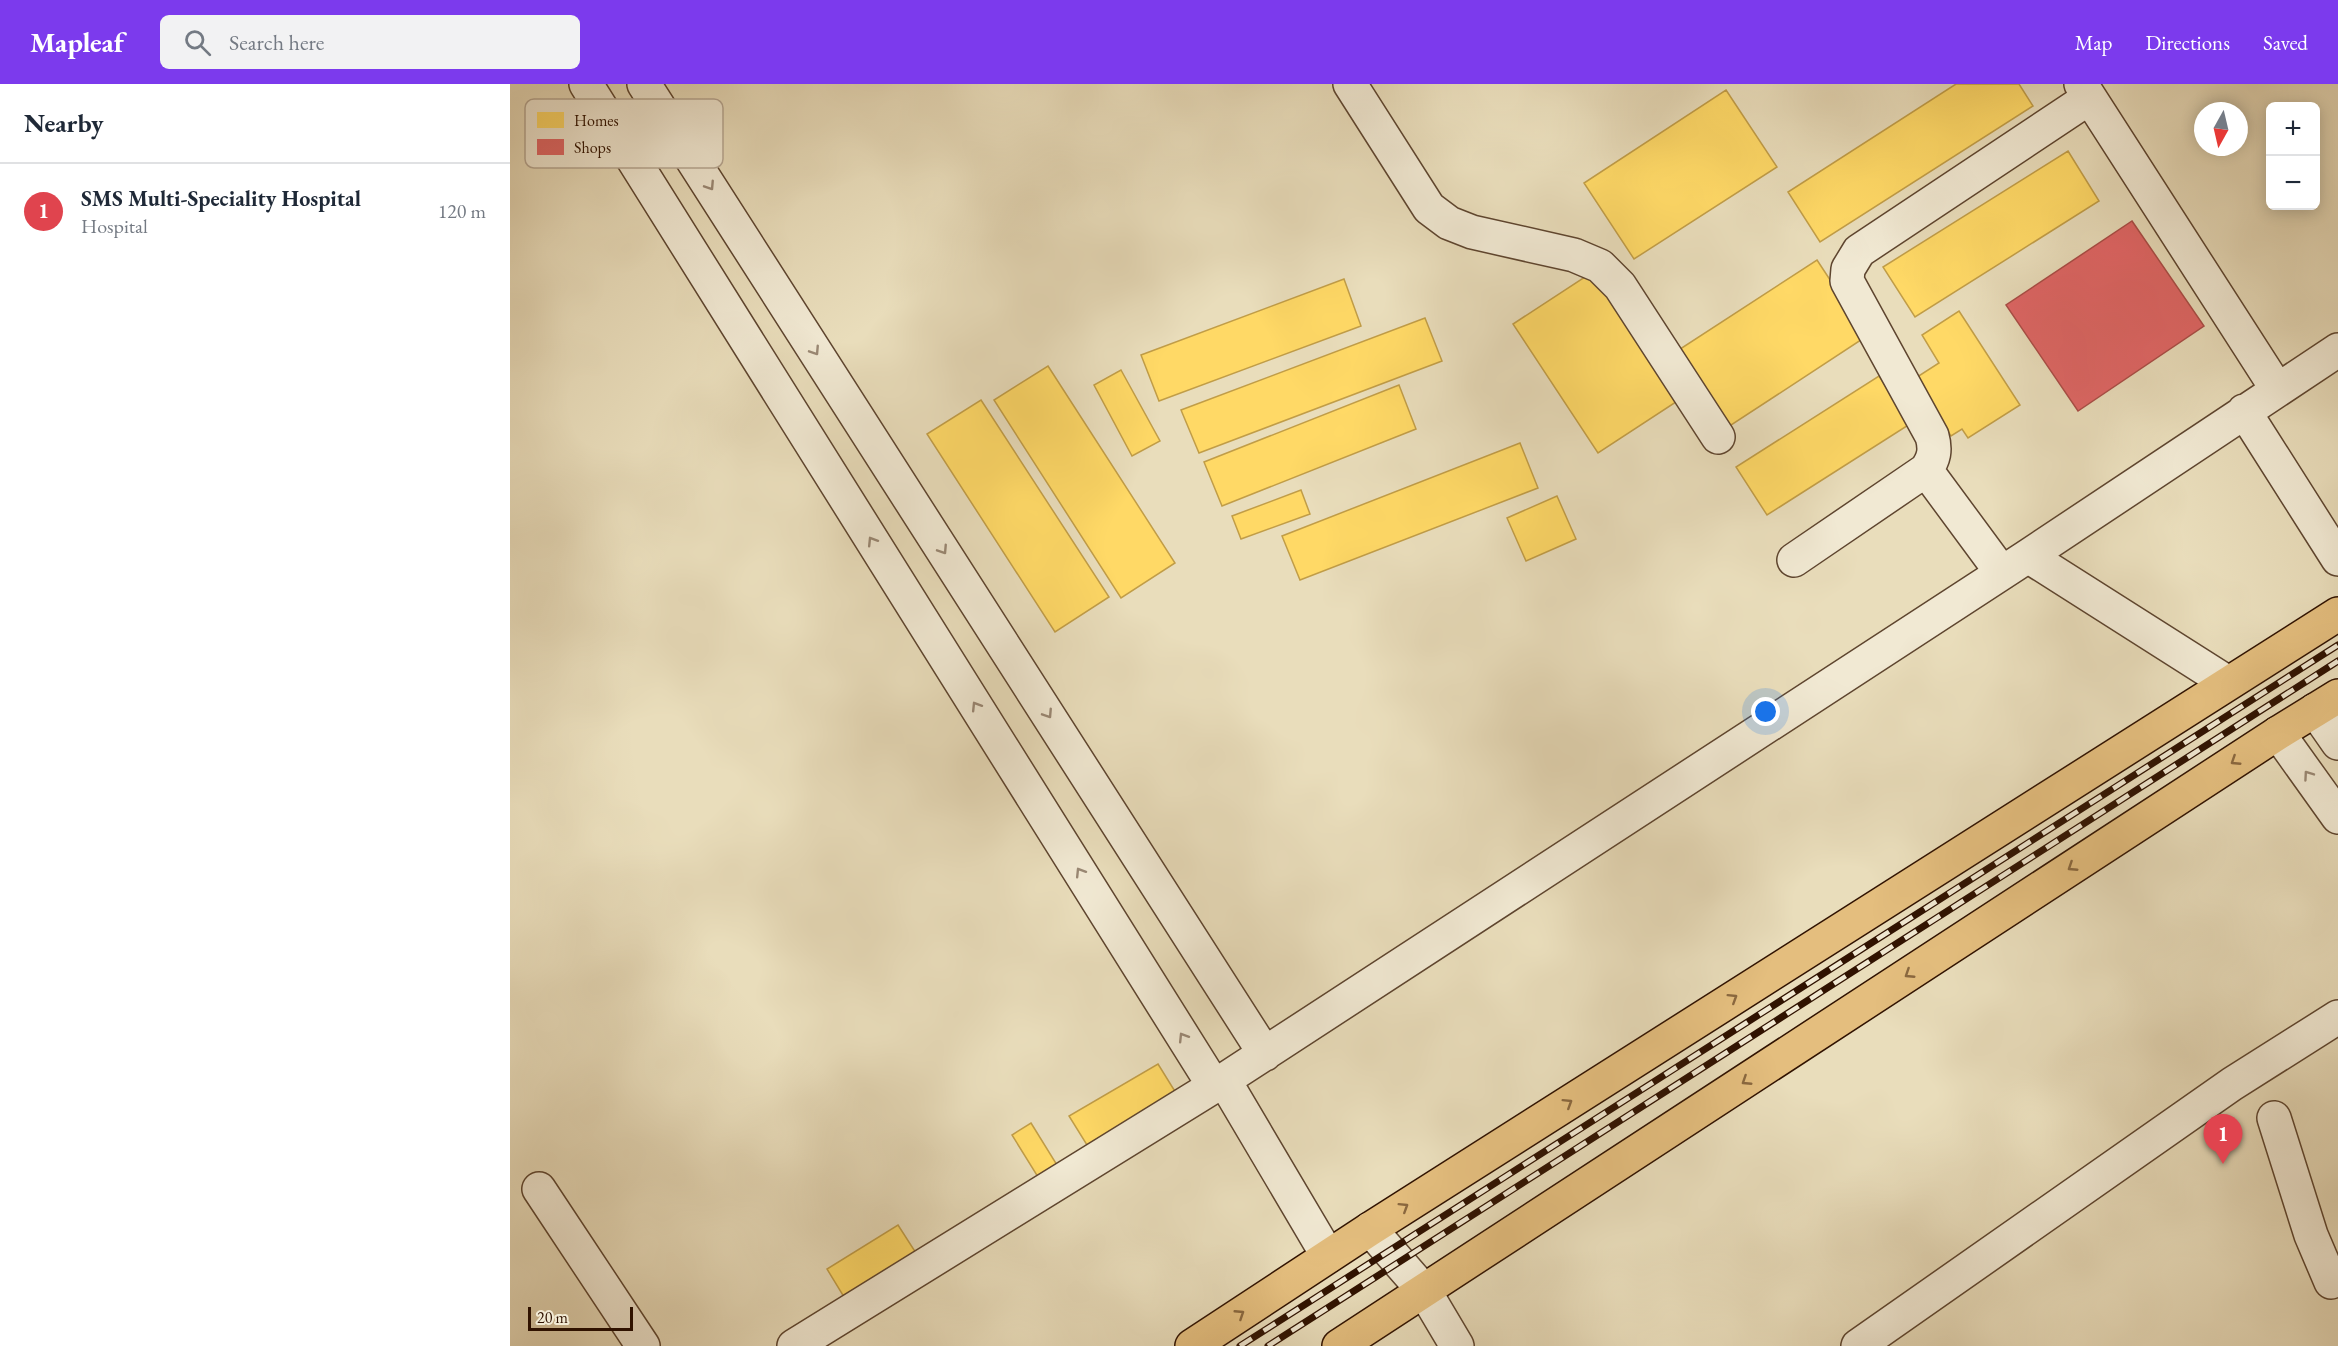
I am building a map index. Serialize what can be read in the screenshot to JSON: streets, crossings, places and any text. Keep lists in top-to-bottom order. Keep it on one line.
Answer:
{"legend":["Homes","Shops"],"scale_bar":"20 m","north":"bottom","page":{"header":"Mapleaf","search":"Search here","nav":["Map","Directions","Saved"],"heading":"Nearby","map_buttons":["+","−"],"list":[{"mark":"1","name":"SMS Multi-Speciality Hospital","note":"Hospital","value":"120 m"}],"pins":"1","scale":"20 m"}}
